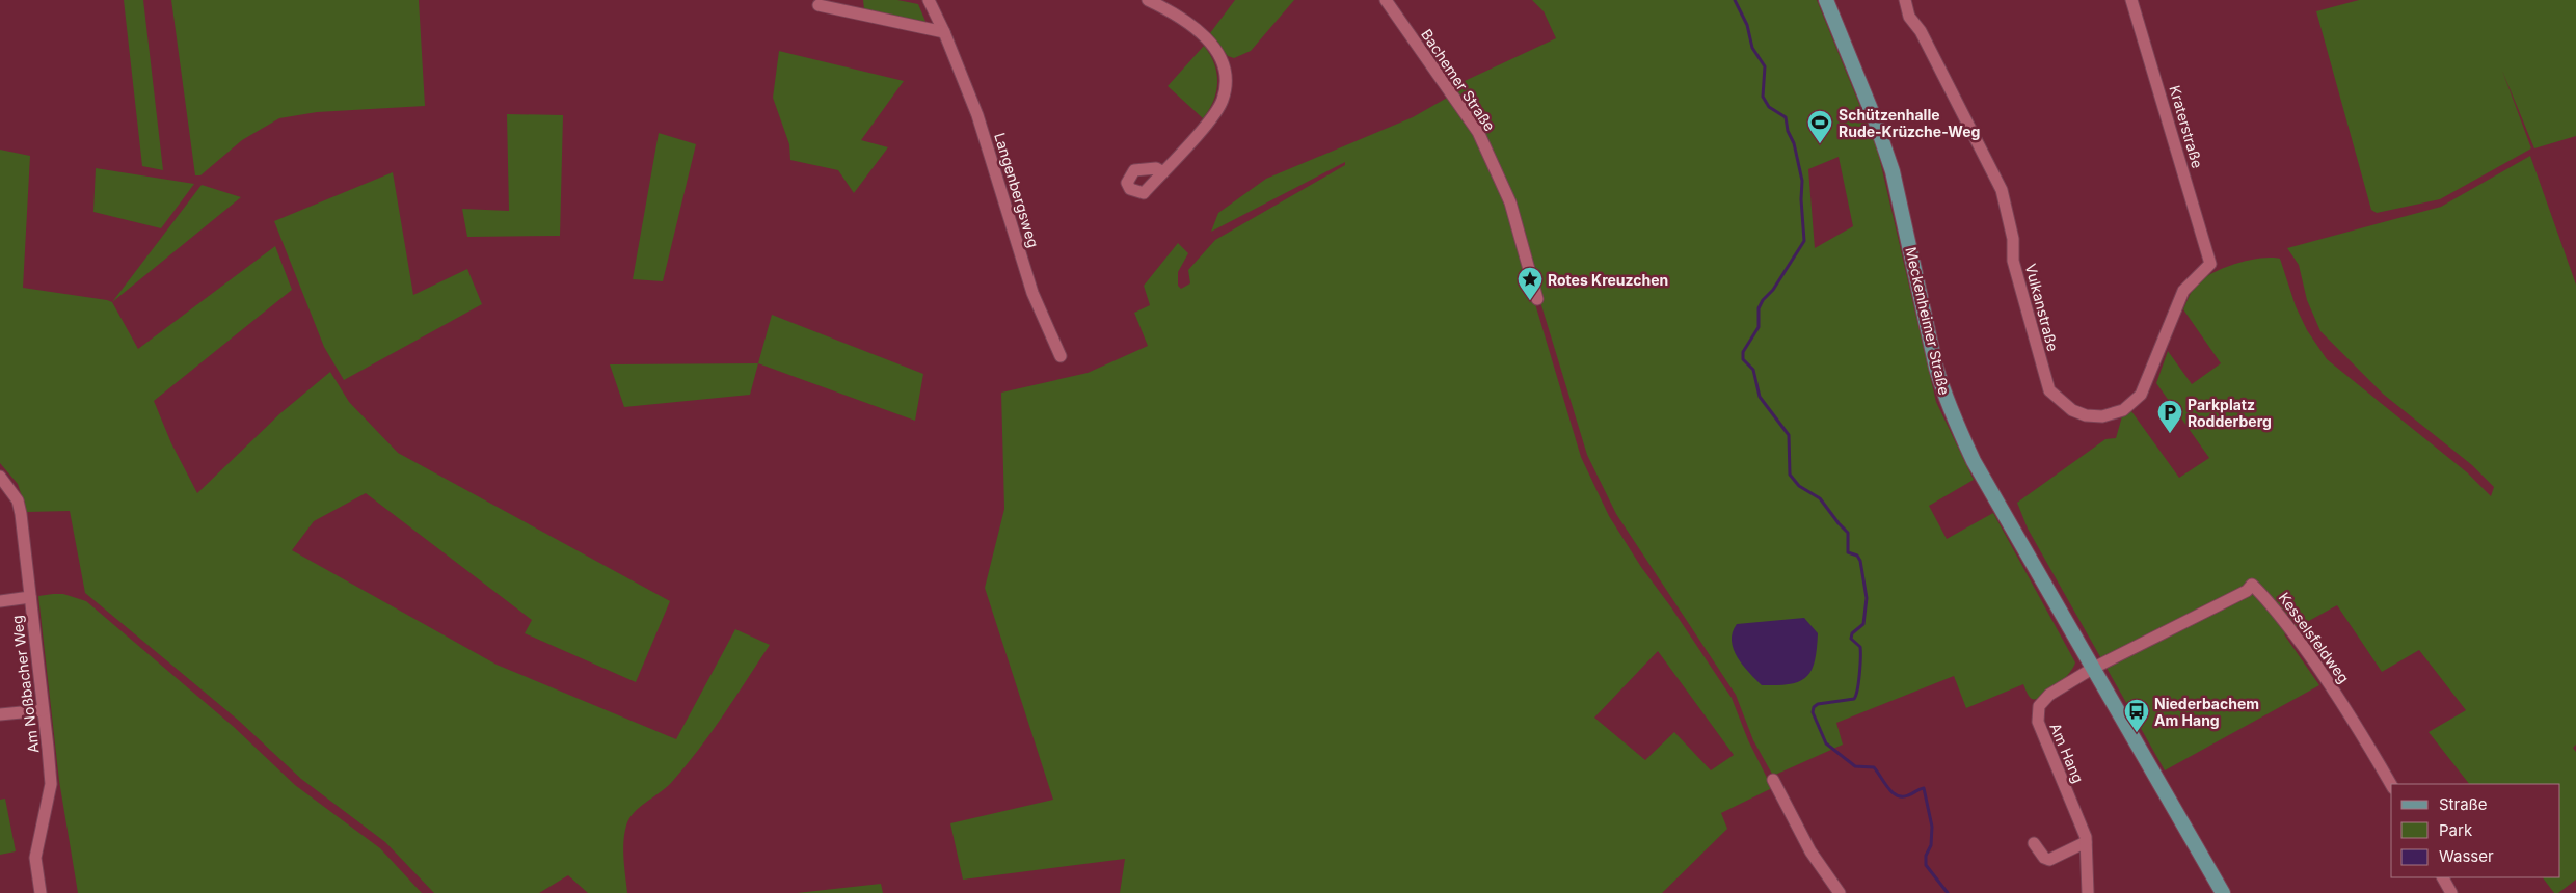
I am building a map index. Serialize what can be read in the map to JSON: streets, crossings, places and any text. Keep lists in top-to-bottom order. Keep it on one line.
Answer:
{"streets":{"main road":["Meckenheimer Straße"],"street":["Bachemer Straße","Kraterstraße","Langenbergsweg","Vulkanstraße","Kesselsfeldweg","Am Noßbacher Weg","Am Hang"]},"crossings":[["Kraterstraße","Vulkanstraße"],["Meckenheimer Straße","Kesselsfeldweg"],["Meckenheimer Straße","Am Hang"],["Kesselsfeldweg","Am Hang"]],"places":{"sports":["Schützenhalle Rude-Krüzche-Weg"],"place":["Rotes Kreuzchen"],"parking":["Parkplatz Rodderberg"],"bus stop":["Niederbachem Am Hang"]},"legend":["Straße","Park","Wasser"]}
